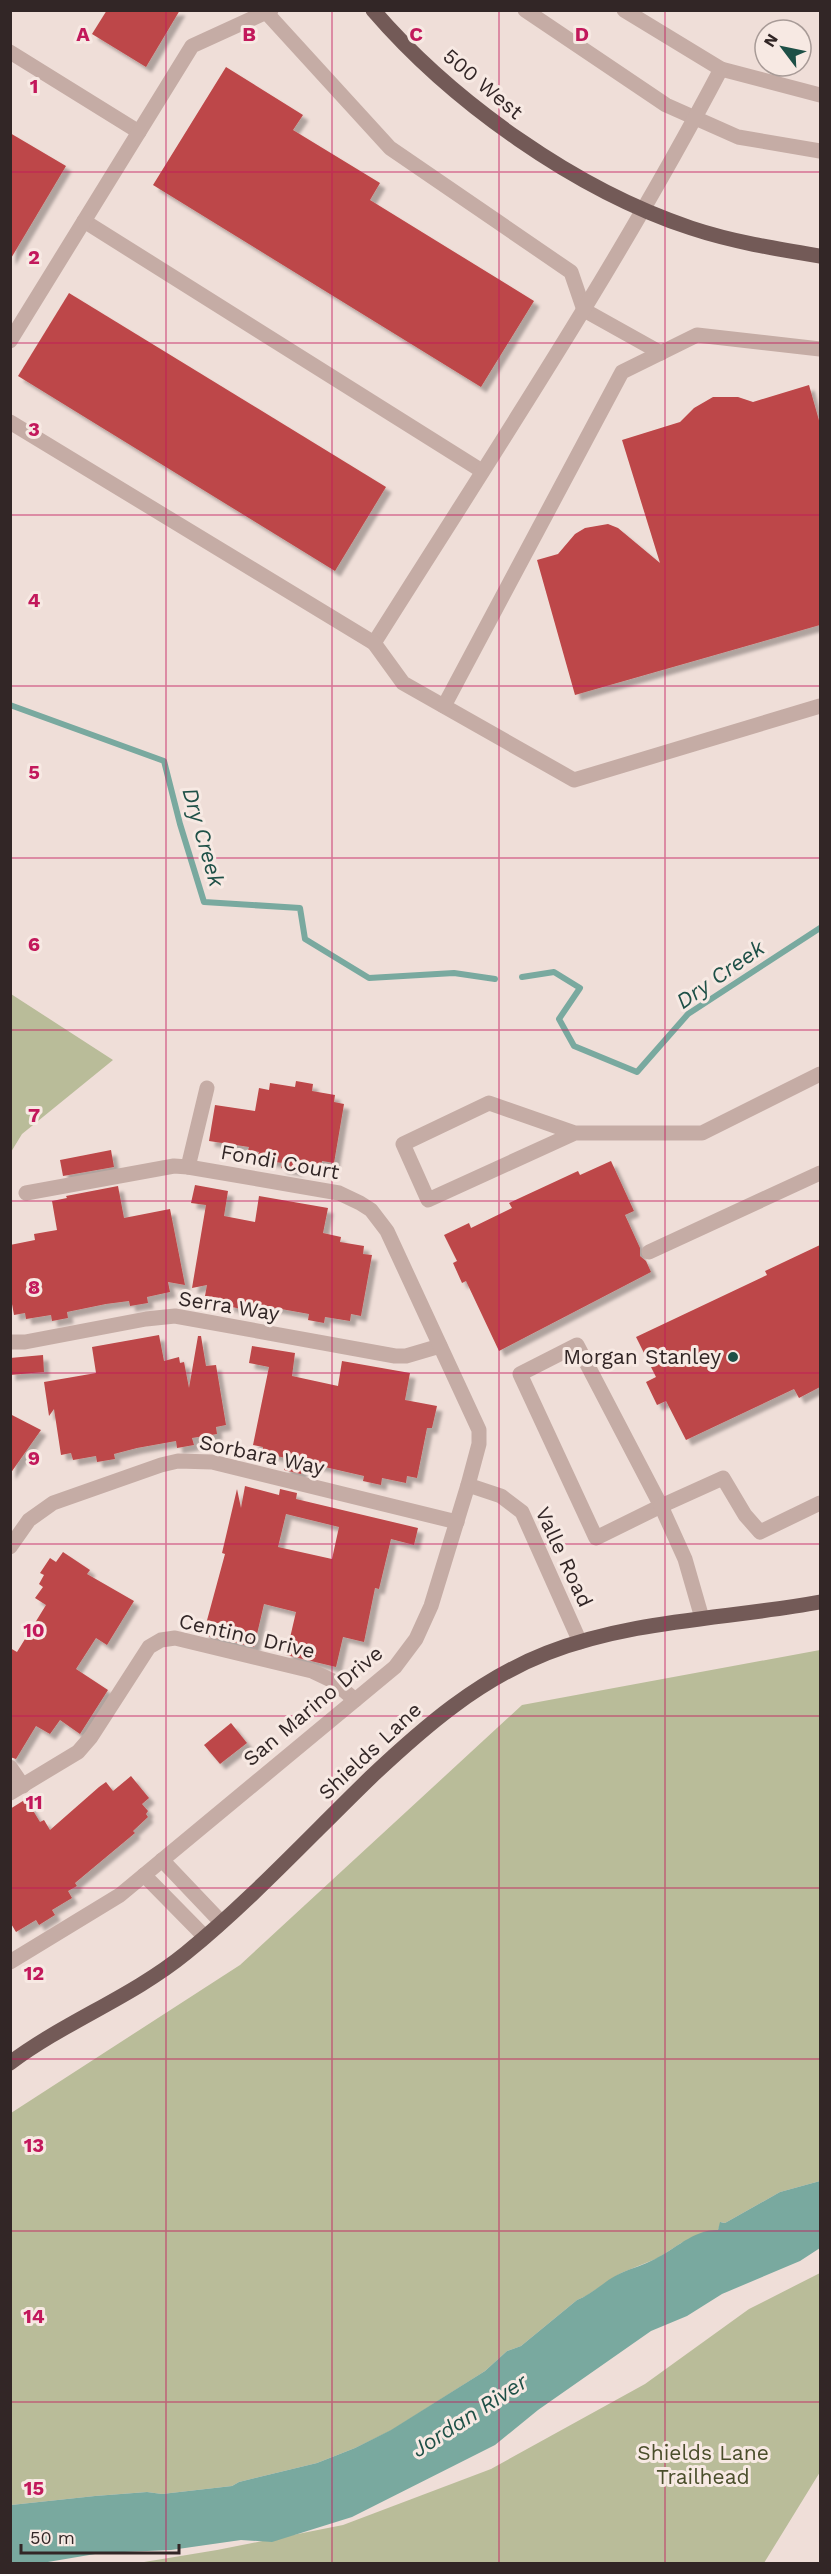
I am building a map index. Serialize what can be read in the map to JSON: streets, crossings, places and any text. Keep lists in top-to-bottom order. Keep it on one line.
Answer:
{"streets":{"main road":["500 West","Shields Lane"],"street":["Fondi Court","Serra Way","Sorbara Way","Valle Road","Centino Drive","San Marino Drive"]},"crossings":[["Fondi Court","Serra Way"],["Fondi Court","San Marino Drive"],["Serra Way","San Marino Drive"],["Sorbara Way","San Marino Drive"],["Valle Road","San Marino Drive"],["Valle Road","Shields Lane"],["Centino Drive","San Marino Drive"]],"water":["Dry Creek","Jordan River"],"parks":["Shields Lane Trailhead"],"places":["Morgan Stanley"],"scale_bar":"50 m","north":"top left","grid":{"columns":["A","B","C","D"],"rows":["1","2","3","4","5","6","7","8","9","10","11","12","13","14","15"]}}
